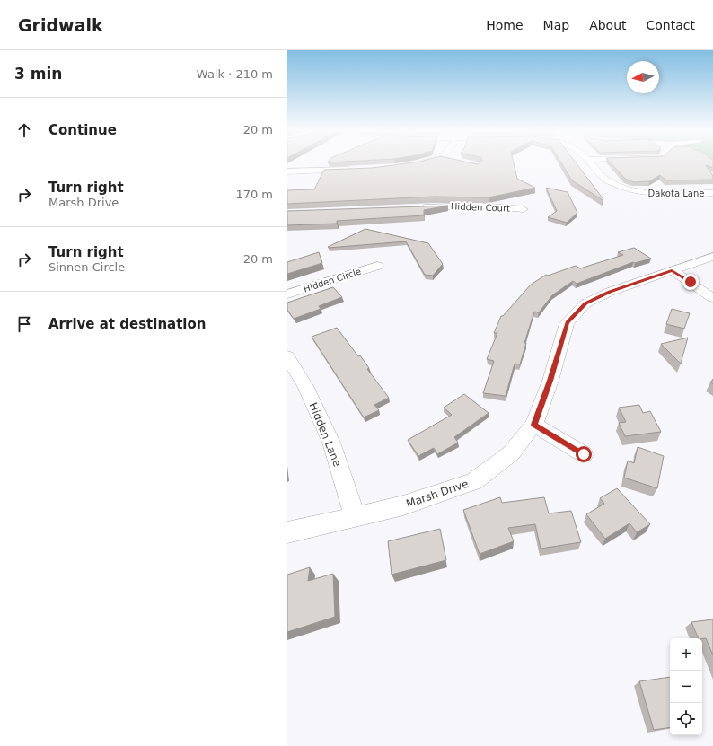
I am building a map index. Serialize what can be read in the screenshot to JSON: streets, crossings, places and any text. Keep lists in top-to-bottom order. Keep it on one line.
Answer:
{"streets":{"street":["Dakota Lane","Hidden Court","Hidden Circle","Hidden Lane","Marsh Drive"]},"crossings":[["Hidden Lane","Marsh Drive"]],"north":"left","page":{"header":"Gridwalk","nav":["Home","Map","About","Contact"],"heading":["3 min","Walk · 210 m"],"list":[["Continue","20 m"],["Turn right","Marsh Drive","170 m"],["Turn right","Sinnen Circle","20 m"],"Arrive at destination"],"map_buttons":["+","−"]}}
